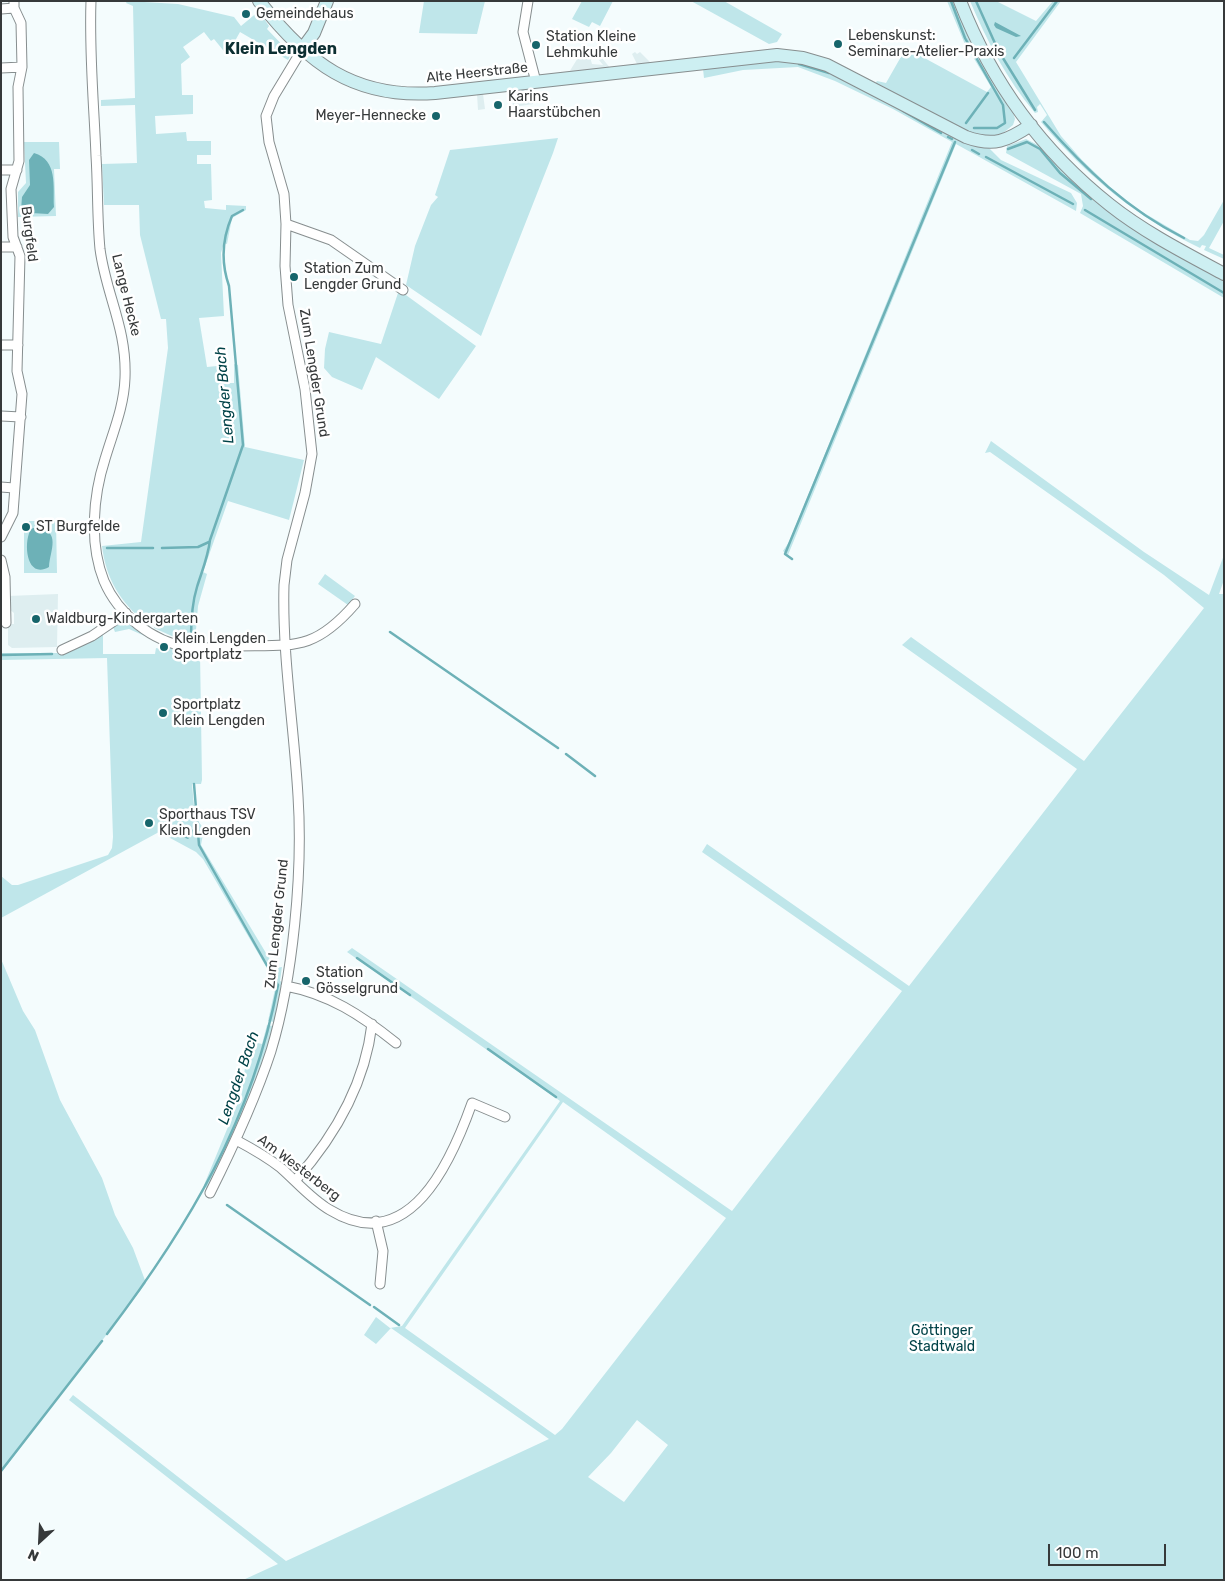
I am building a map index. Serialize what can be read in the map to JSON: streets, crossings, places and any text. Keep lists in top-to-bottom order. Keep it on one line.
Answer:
{"streets":{"main road":["Alte Heerstraße"],"street":["Burgfeld","Lange Hecke","Zum Lengder Grund","Am Westerberg"]},"crossings":[["Alte Heerstraße","Zum Lengder Grund"],["Lange Hecke","Zum Lengder Grund"],["Zum Lengder Grund","Am Westerberg"]],"districts":["Klein Lengden"],"water":["Lengder Bach"],"parks":["Göttinger Stadtwald"],"places":["Gemeindehaus","Lebenskunst: Seminare-Atelier-Praxis","Station Kleine Lehmkuhle","Karins Haarstübchen","Meyer-Hennecke","Station Zum Lengder Grund","ST Burgfelde","Waldburg-Kindergarten","Klein Lengden Sportplatz","Sportplatz Klein Lengden","Sporthaus TSV Klein Lengden","Station Gösselgrund"],"scale_bar":"100 m","north":"bottom left"}
